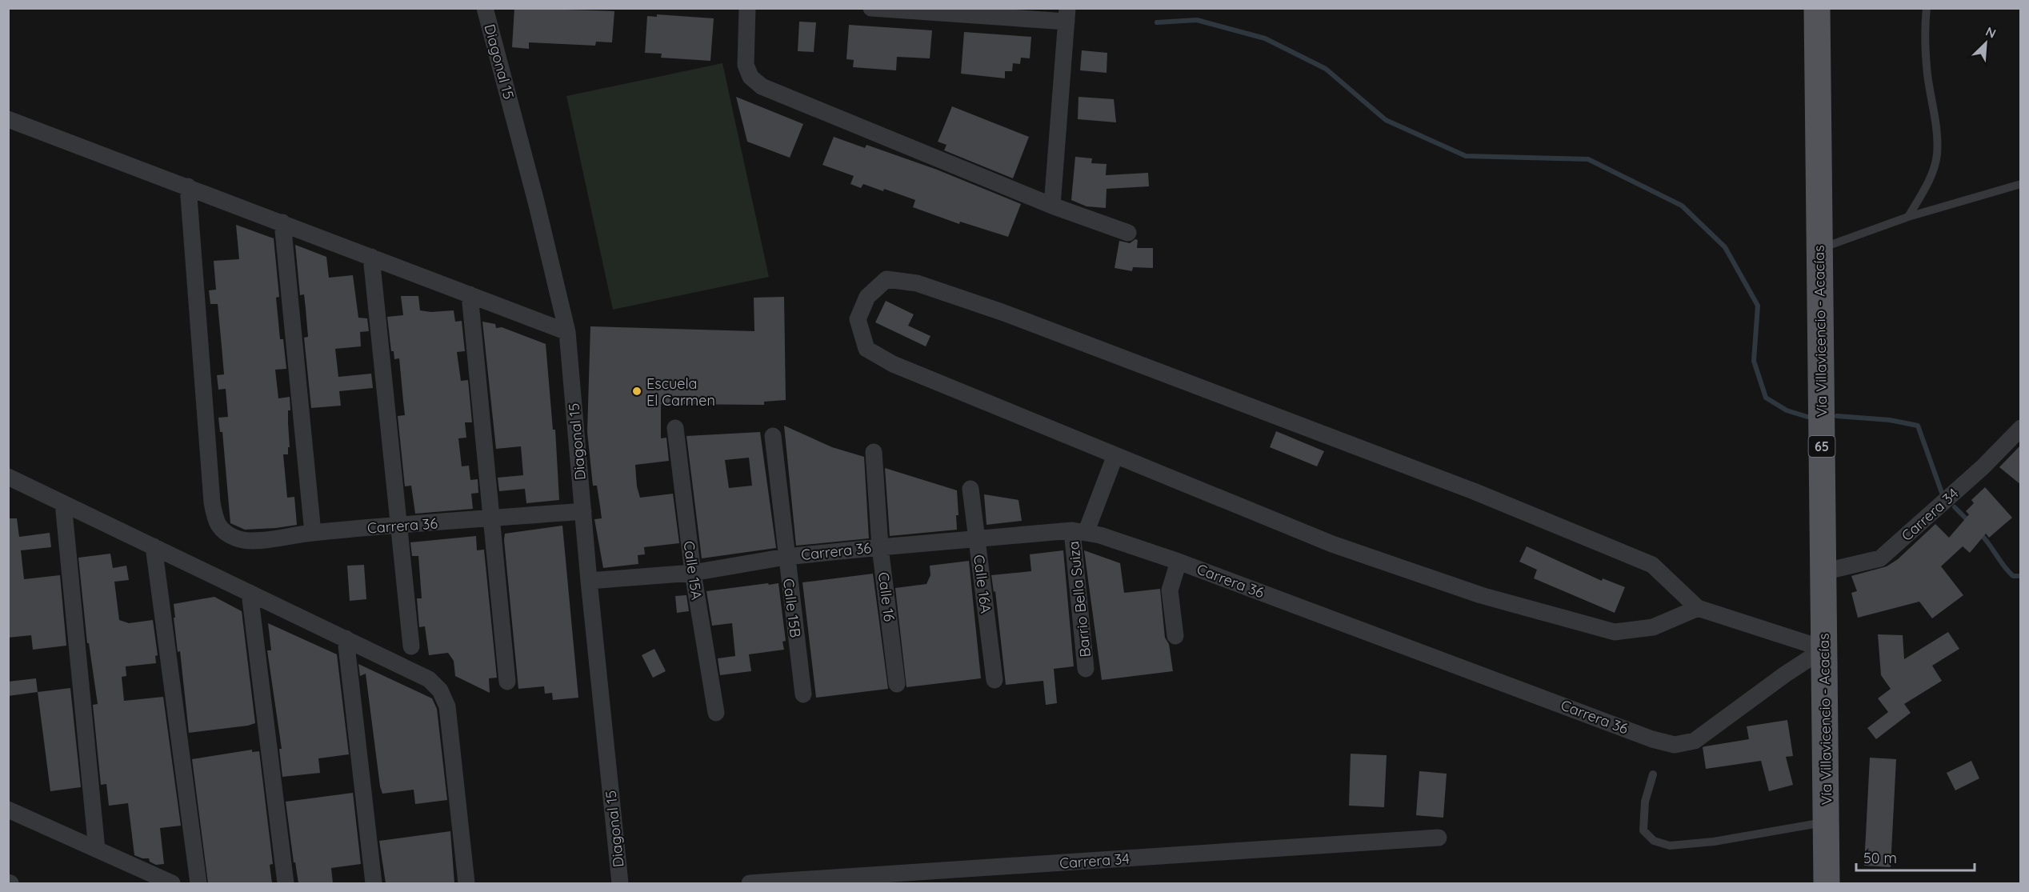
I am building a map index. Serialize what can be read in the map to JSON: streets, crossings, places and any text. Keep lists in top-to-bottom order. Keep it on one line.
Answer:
{"streets":{"main road":["Vía Villavicencio - Acacías","65"],"street":["Diagonal 15","Carrera 34","Carrera 36","Calle 15A","Calle 16A","Calle 16","Barrio Bella Suiza","Calle 15B"]},"crossings":[["Diagonal 15","Carrera 36"],["Vía Villavicencio - Acacías","Carrera 34"],["Vía Villavicencio - Acacías","Carrera 36"],["Carrera 36","Calle 15A"],["Carrera 36","Calle 16A"],["Carrera 36","Calle 16"],["Carrera 36","Barrio Bella Suiza"],["Carrera 36","Calle 15B"]],"places":["Escuela El Carmen"],"scale_bar":"50 m","north":"top right"}
